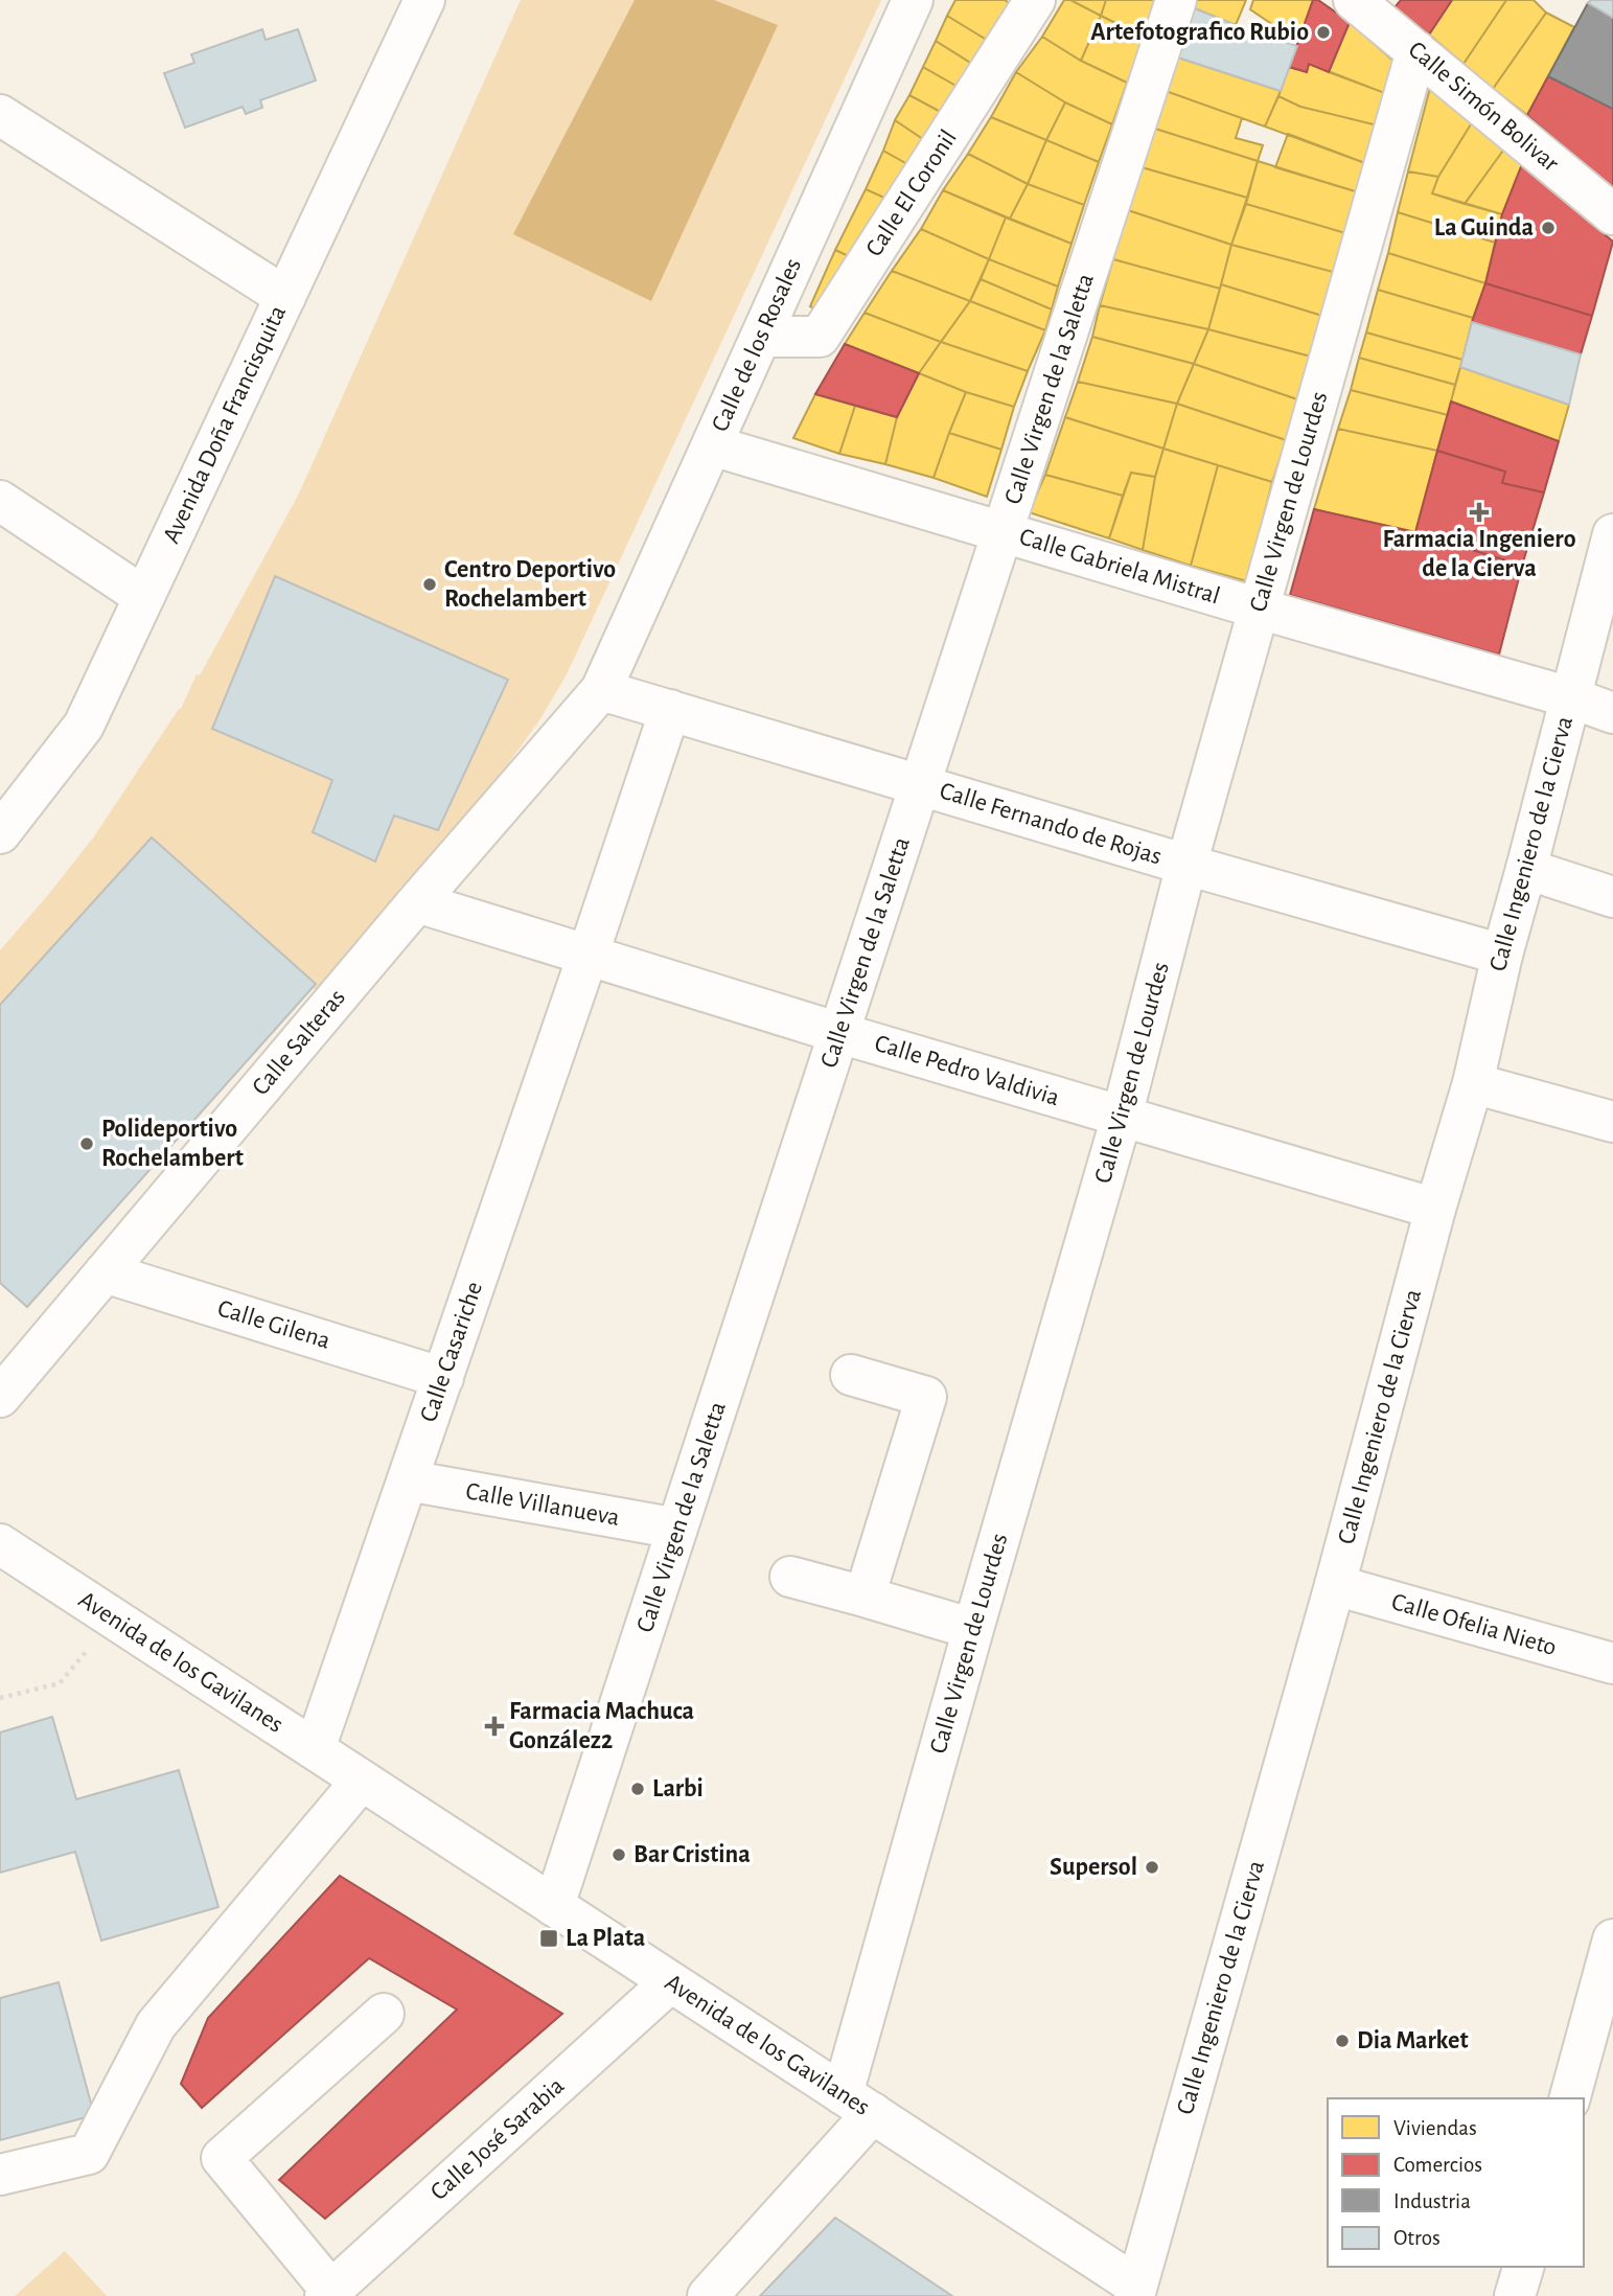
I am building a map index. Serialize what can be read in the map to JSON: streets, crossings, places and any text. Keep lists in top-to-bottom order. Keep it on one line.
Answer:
{"streets":{"street":["Calle Simón Bolivar","Calle El Coronil","Calle de los Rosales","Calle Virgen de la Saletta","Avenida Doña Francisquita","Calle Virgen de Lourdes","Calle Gabriela Mistral","Calle Fernando de Rojas","Calle Ingeniero de la Cierva","Calle Salteras","Calle Pedro Valdivia","Calle Gilena","Calle Casariche","Calle Villanueva","Calle Ofelia Nieto","Avenida de los Gavilanes","Calle José Sarabia"]},"crossings":[["Calle Simón Bolivar","Calle Virgen de Lourdes"],["Calle El Coronil","Calle de los Rosales"],["Calle de los Rosales","Calle Gabriela Mistral"],["Calle de los Rosales","Calle Fernando de Rojas"],["Calle de los Rosales","Calle Salteras"],["Calle Virgen de la Saletta","Calle Gabriela Mistral"],["Calle Virgen de la Saletta","Calle Fernando de Rojas"],["Calle Virgen de la Saletta","Calle Pedro Valdivia"],["Calle Virgen de la Saletta","Calle Villanueva"],["Calle Virgen de la Saletta","Avenida de los Gavilanes"],["Calle Virgen de Lourdes","Calle Gabriela Mistral"],["Calle Virgen de Lourdes","Calle Fernando de Rojas"],["Calle Virgen de Lourdes","Calle Pedro Valdivia"],["Calle Virgen de Lourdes","Avenida de los Gavilanes"],["Calle Gabriela Mistral","Calle Ingeniero de la Cierva"],["Calle Fernando de Rojas","Calle Ingeniero de la Cierva"],["Calle Fernando de Rojas","Calle Salteras"],["Calle Fernando de Rojas","Calle Casariche"],["Calle Ingeniero de la Cierva","Calle Pedro Valdivia"],["Calle Ingeniero de la Cierva","Calle Ofelia Nieto"],["Calle Ingeniero de la Cierva","Avenida de los Gavilanes"],["Calle Salteras","Calle Pedro Valdivia"],["Calle Salteras","Calle Gilena"],["Calle Pedro Valdivia","Calle Casariche"],["Calle Gilena","Calle Casariche"],["Calle Casariche","Calle Villanueva"],["Calle Casariche","Avenida de los Gavilanes"],["Avenida de los Gavilanes","Calle José Sarabia"]],"places":{"other":["Artefotografico Rubio","La Guinda","Centro Deportivo Rochelambert","Polideportivo Rochelambert","Larbi","Bar Cristina","Supersol","Dia Market"],"health":["Farmacia Ingeniero de la Cierva","Farmacia Machuca González2"],"transit":["La Plata"]},"legend":["Viviendas","Comercios","Industria","Otros"]}
